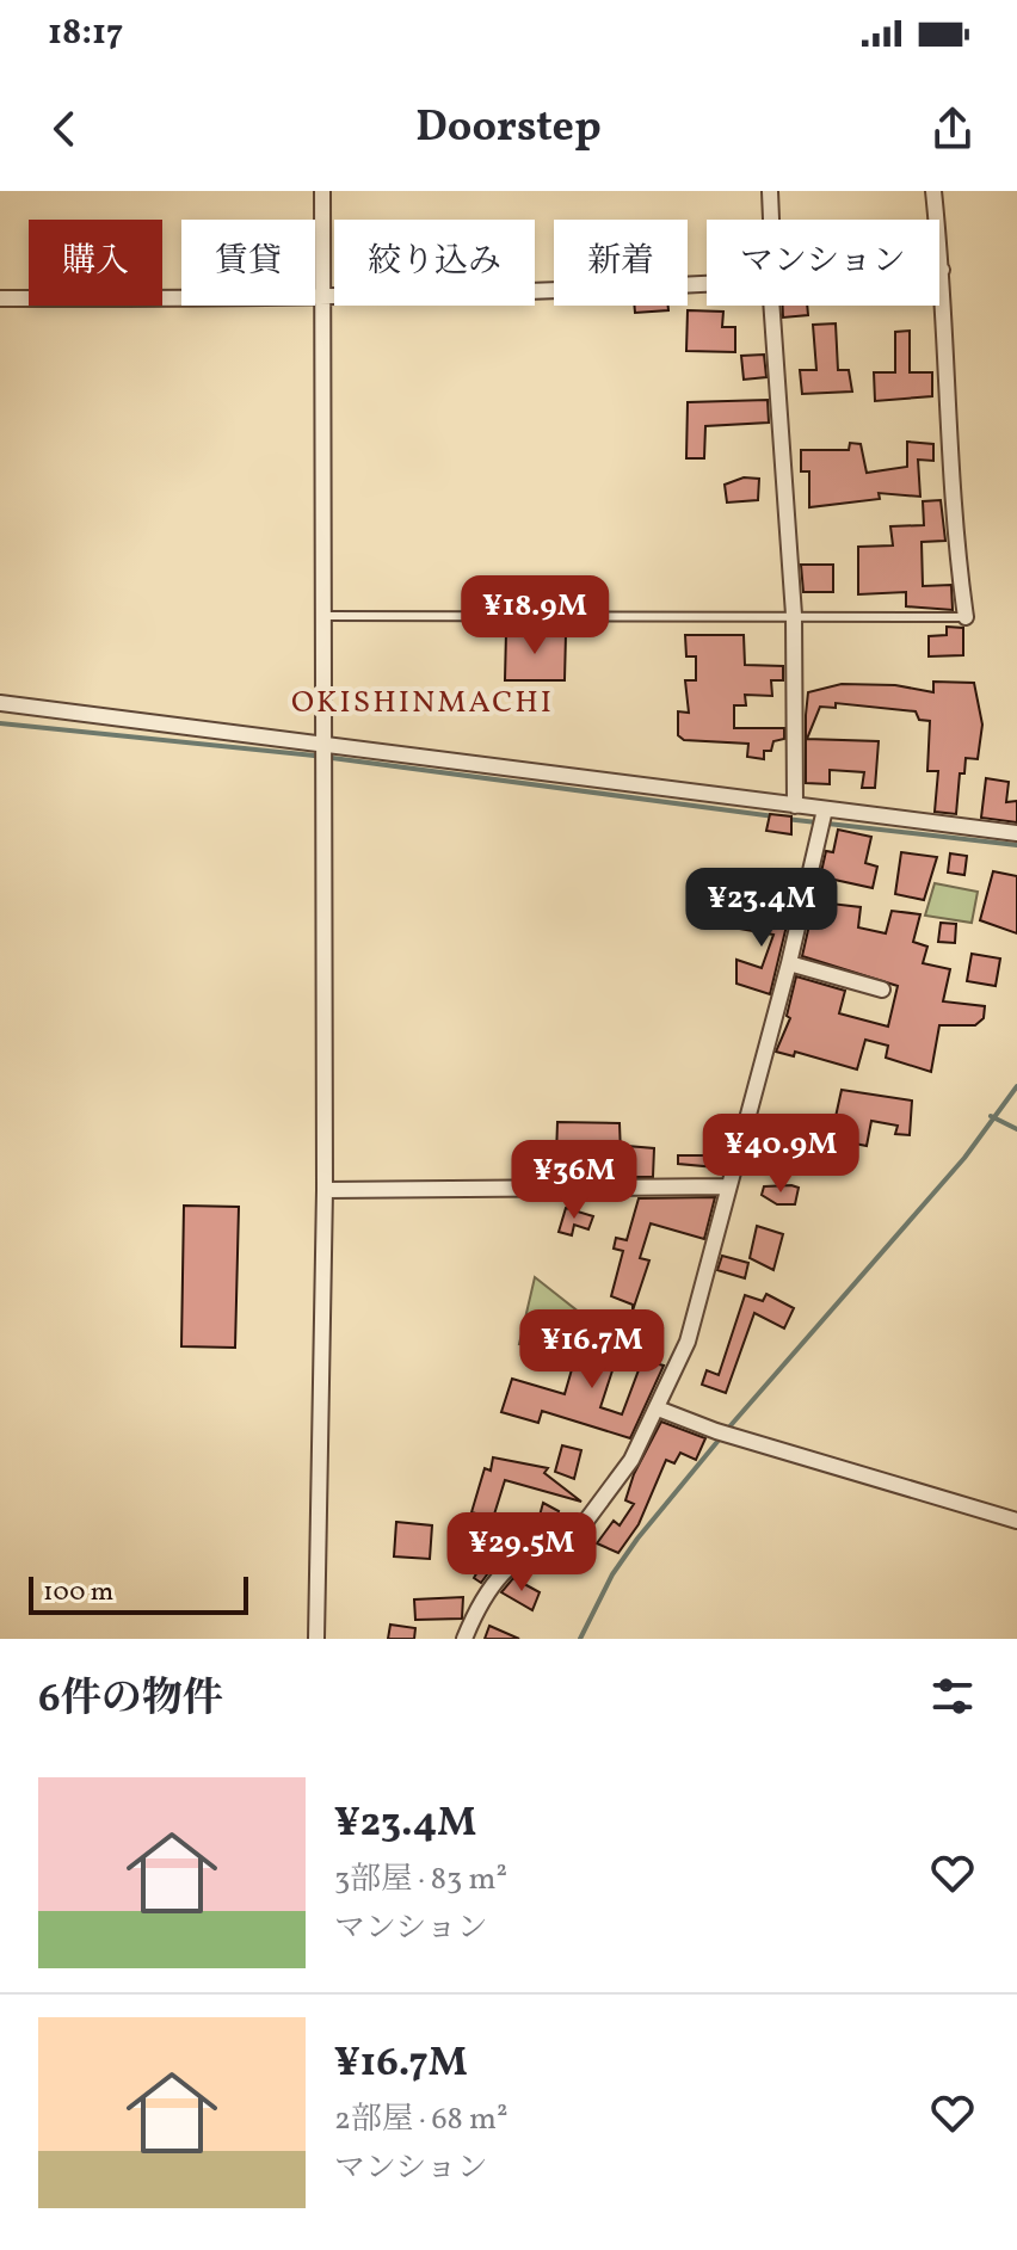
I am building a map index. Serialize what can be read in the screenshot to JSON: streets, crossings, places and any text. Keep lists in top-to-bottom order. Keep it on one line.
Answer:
{"districts":["OKISHINMACHI"],"scale_bar":"100 m","page":{"status":"18:17","header":"Doorstep","chip":["購入","賃貸","絞り込み","新着","マンション"],"price":["¥18.9M","¥23.4M","¥40.9M","¥36M","¥16.7M","¥29.5M"],"scale":"100 m","heading":"6件の物件","list":[{"name":"¥23.4M","note":"3部屋 · 83 m² · マンション"},{"name":"¥16.7M","note":"2部屋 · 68 m² · マンション"}]}}
